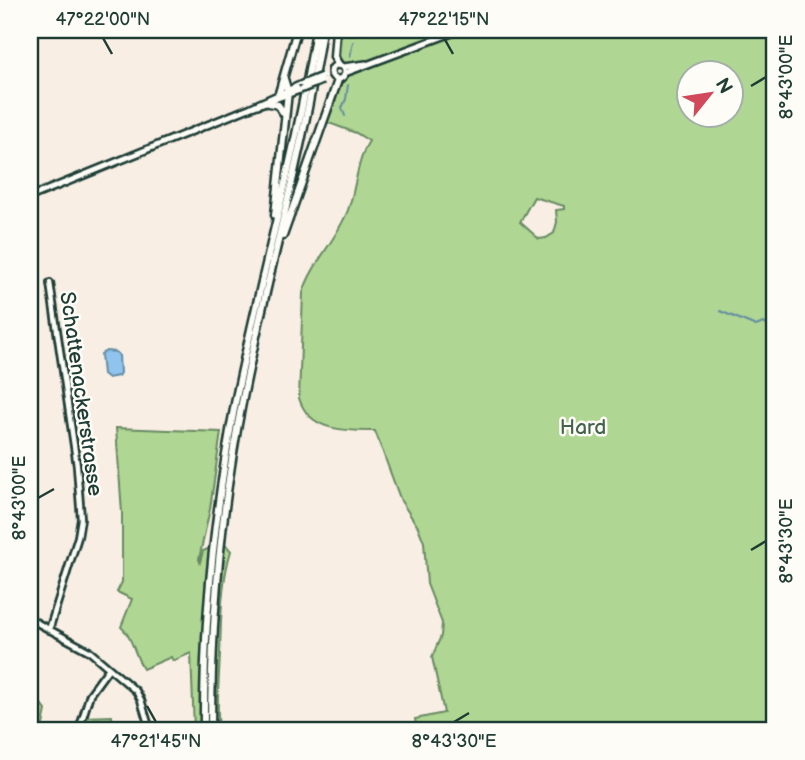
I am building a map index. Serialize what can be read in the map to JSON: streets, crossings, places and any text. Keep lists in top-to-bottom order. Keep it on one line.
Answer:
{"streets":{"street":["Schattenackerstrasse"]},"parks":["Hard"],"north":"top right","coordinates":["47°22'00\"N","47°22'15\"N","8°43'00\"E","8°43'30\"E","47°21'45\"N"]}
